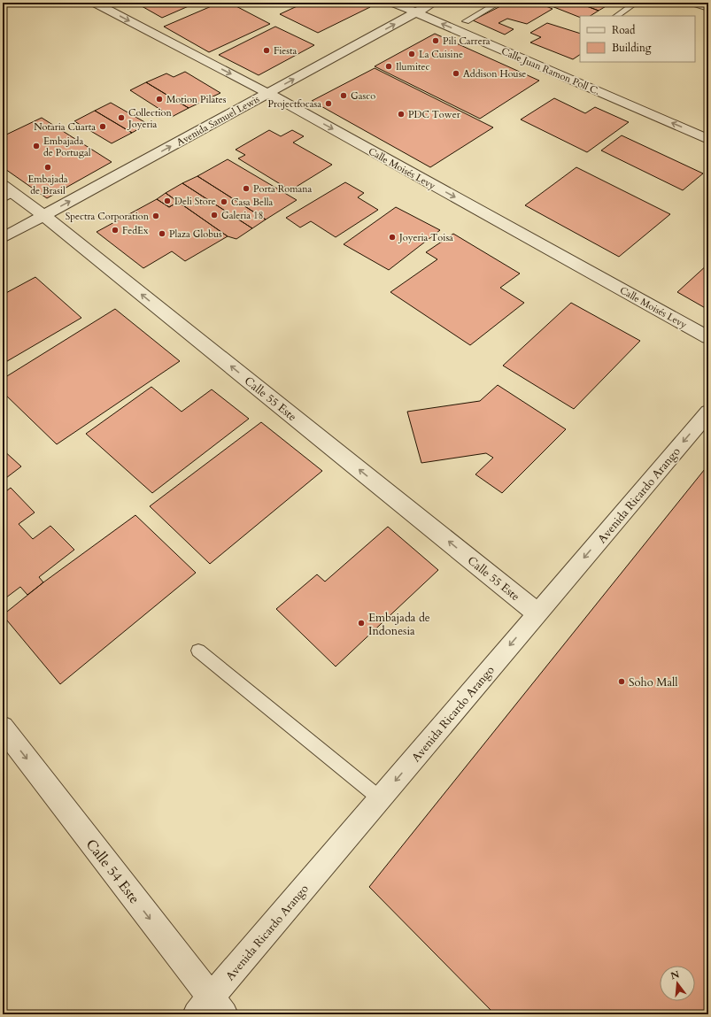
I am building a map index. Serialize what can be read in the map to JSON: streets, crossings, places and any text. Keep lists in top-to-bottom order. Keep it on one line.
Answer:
{"streets":{"street":["Calle Juan Ramon Poll C.","Avenida Samuel Lewis","Calle Moisés Levy","Calle 55 Este","Avenida Ricardo Arango","Calle 54 Este"]},"crossings":[["Calle Juan Ramon Poll C.","Avenida Samuel Lewis"],["Avenida Samuel Lewis","Calle Moisés Levy"],["Avenida Samuel Lewis","Calle 55 Este"],["Calle 55 Este","Avenida Ricardo Arango"],["Avenida Ricardo Arango","Calle 54 Este"]],"one_way":["Calle Juan Ramon Poll C.","Avenida Samuel Lewis","Calle Moisés Levy","Calle 55 Este","Avenida Ricardo Arango","Calle 54 Este"],"places":["Pili Carrera","Fiesta","La Cuisine","Ilumitec","Addison House","Gasco","Motion Pilates","Projectfocasa","PDC Tower","Collection Joyeria","Notaria Cuarta","Embajada de Portugal","Embajada de Brasil","Porta Romana","Deli Store","Casa Bella","Galeria 18","Spectra Corporation","FedEx","Plaza Globus","Joyeria Toisa","Embajada de Indonesia","Soho Mall"],"legend":["Road","Building"],"north":"top"}
